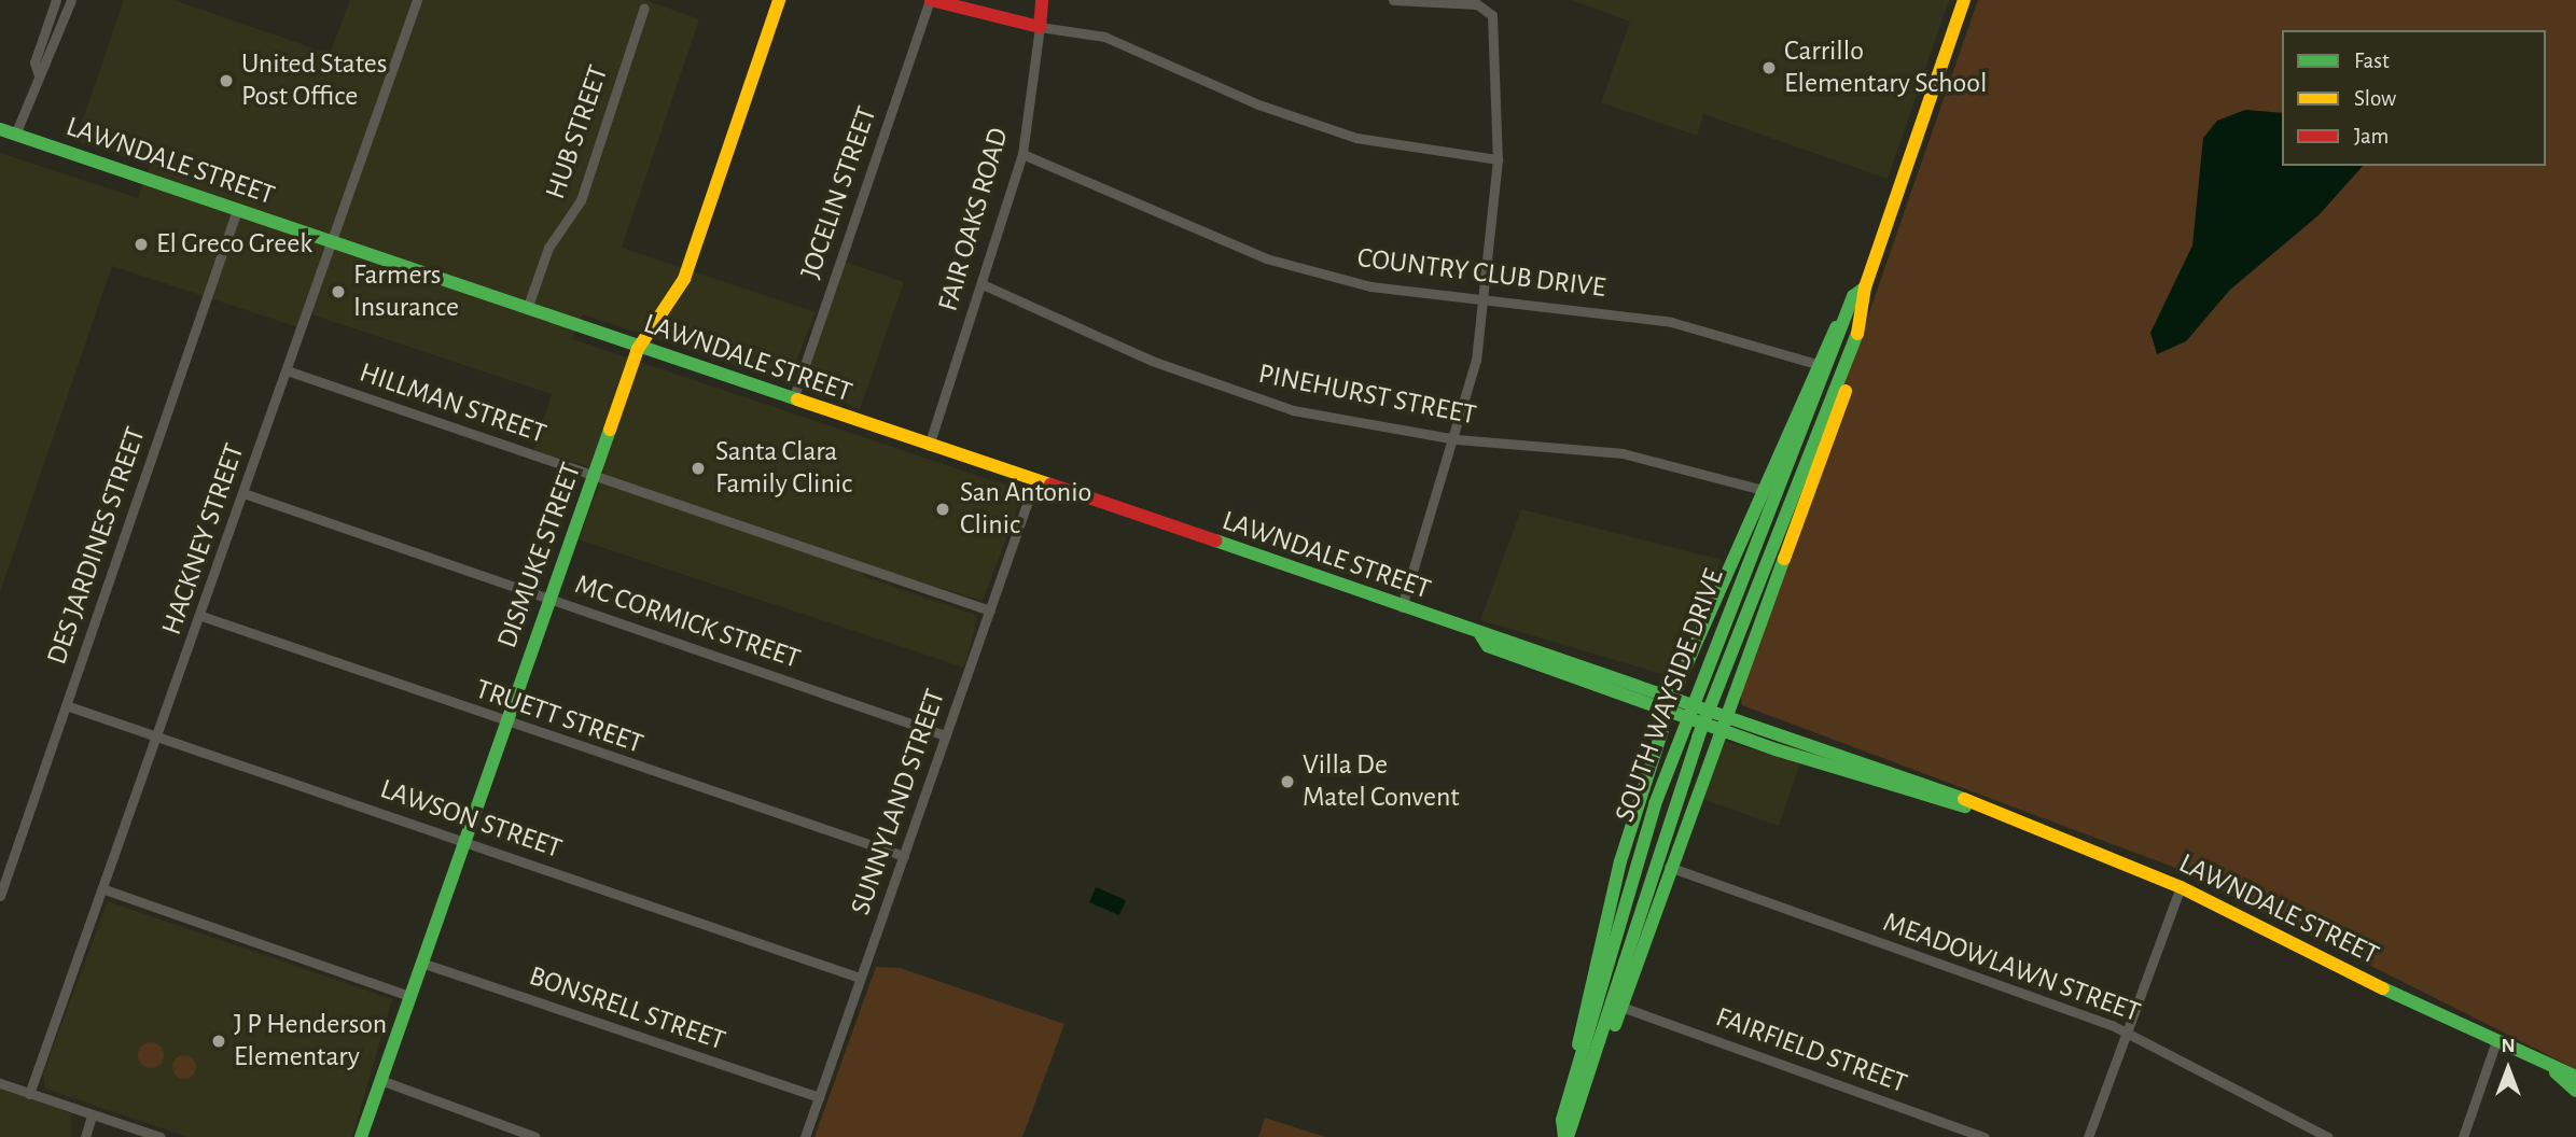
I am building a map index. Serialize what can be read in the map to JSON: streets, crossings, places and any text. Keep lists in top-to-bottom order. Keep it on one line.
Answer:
{"streets":{"main road":["LAWNDALE STREET","FAIR OAKS ROAD","DISMUKE STREET","SOUTH WAYSIDE DRIVE"],"street":["HUB STREET","JOCELIN STREET","COUNTRY CLUB DRIVE","PINEHURST STREET","HILLMAN STREET","HACKNEY STREET","DES JARDINES STREET","MC CORMICK STREET","TRUETT STREET","SUNNYLAND STREET","LAWSON STREET","MEADOWLAWN STREET","BONSRELL STREET","FAIRFIELD STREET"]},"crossings":[["HUB STREET","LAWNDALE STREET"],["LAWNDALE STREET","JOCELIN STREET"],["LAWNDALE STREET","FAIR OAKS ROAD"],["LAWNDALE STREET","HACKNEY STREET"],["LAWNDALE STREET","DES JARDINES STREET"],["LAWNDALE STREET","DISMUKE STREET"],["LAWNDALE STREET","SUNNYLAND STREET"],["FAIR OAKS ROAD","COUNTRY CLUB DRIVE"],["FAIR OAKS ROAD","PINEHURST STREET"],["HILLMAN STREET","HACKNEY STREET"],["HILLMAN STREET","DISMUKE STREET"],["HILLMAN STREET","SUNNYLAND STREET"],["HACKNEY STREET","MC CORMICK STREET"],["HACKNEY STREET","TRUETT STREET"],["HACKNEY STREET","LAWSON STREET"],["DES JARDINES STREET","LAWSON STREET"],["DISMUKE STREET","MC CORMICK STREET"],["DISMUKE STREET","TRUETT STREET"],["DISMUKE STREET","LAWSON STREET"],["DISMUKE STREET","BONSRELL STREET"],["MC CORMICK STREET","SUNNYLAND STREET"],["TRUETT STREET","SUNNYLAND STREET"],["SUNNYLAND STREET","LAWSON STREET"],["SUNNYLAND STREET","BONSRELL STREET"]],"places":["Carrillo Elementary School","United States Post Office","El Greco Greek","Farmers Insurance","Santa Clara Family Clinic","San Antonio Clinic","Villa De Matel Convent","J P Henderson Elementary"],"legend":["Fast","Slow","Jam"],"north":"top"}
